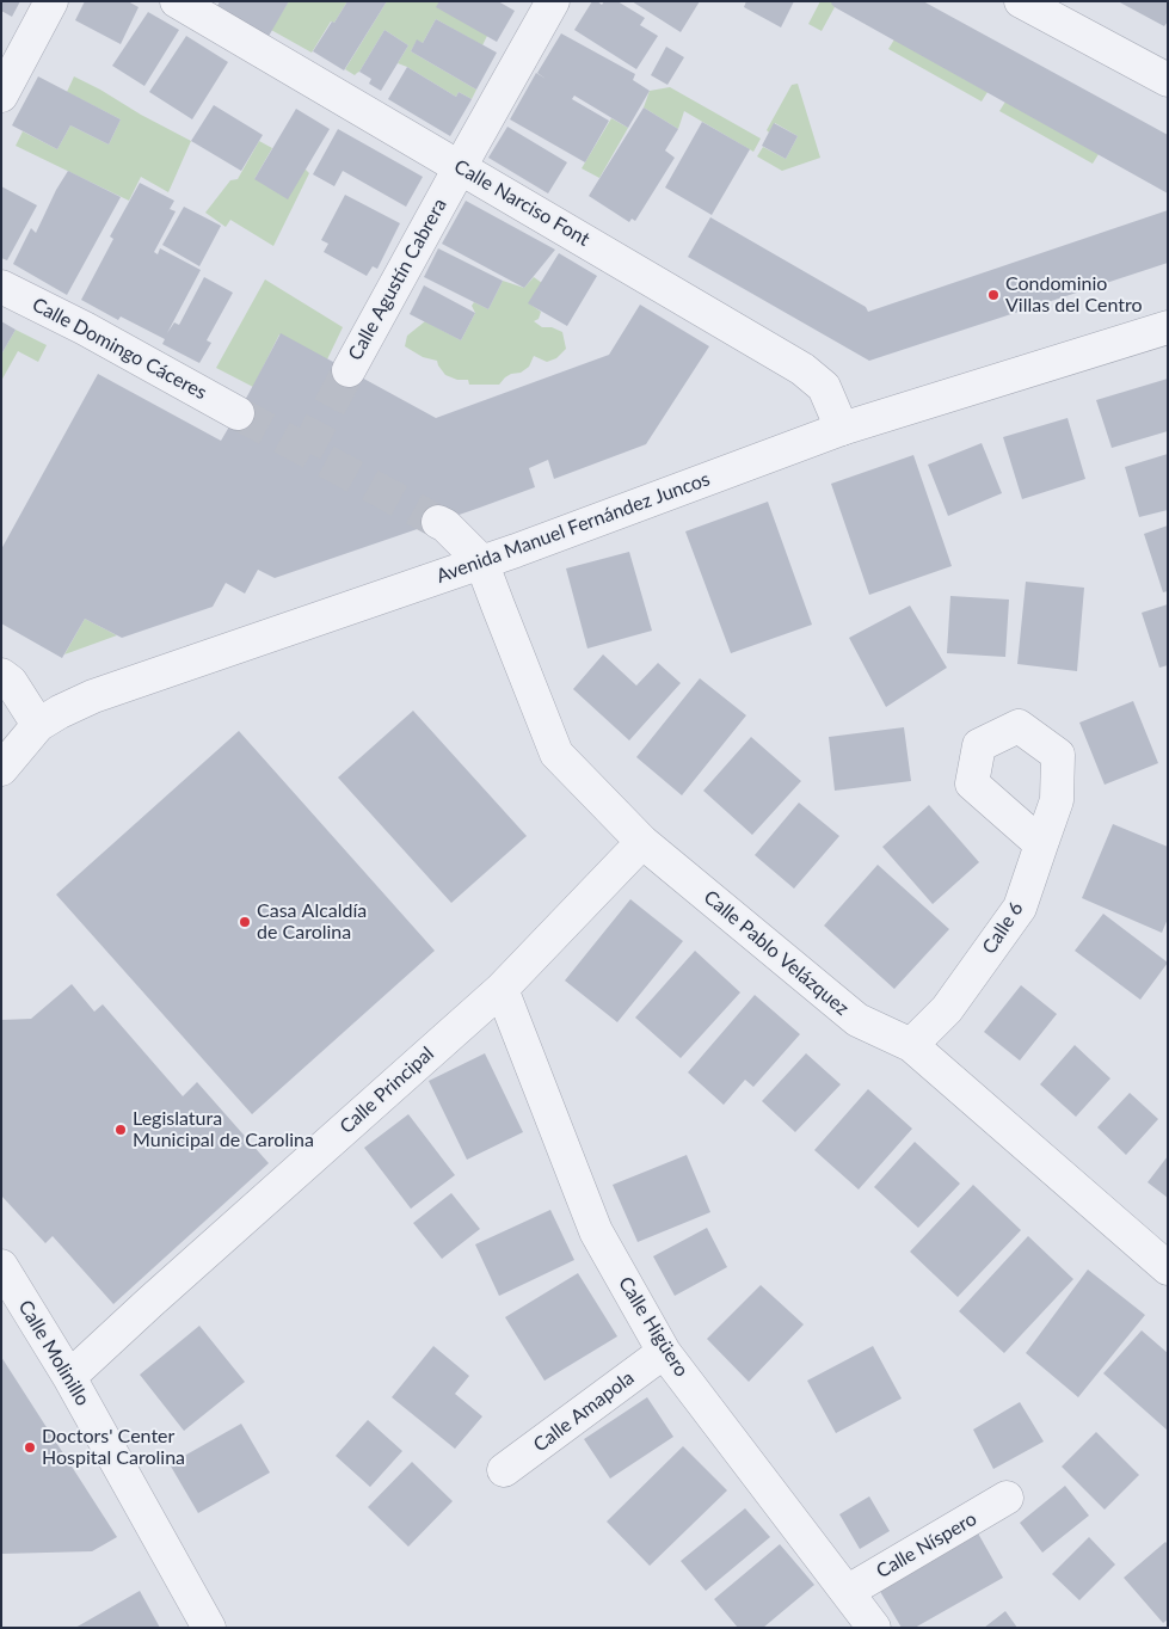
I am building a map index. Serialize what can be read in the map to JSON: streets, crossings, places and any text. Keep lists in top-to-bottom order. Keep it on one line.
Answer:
{"streets":{"street":["Calle Narciso Font","Calle Agustín Cabrera","Calle Domingo Cáceres","Avenida Manuel Fernández Juncos","Calle 6","Calle Pablo Velázquez","Calle Principal","Calle Higüero","Calle Molinillo","Calle Amapola","Calle Níspero"]},"crossings":[["Calle Narciso Font","Calle Agustín Cabrera"],["Calle Narciso Font","Avenida Manuel Fernández Juncos"],["Avenida Manuel Fernández Juncos","Calle Pablo Velázquez"],["Calle 6","Calle Pablo Velázquez"],["Calle Pablo Velázquez","Calle Principal"],["Calle Principal","Calle Higüero"],["Calle Principal","Calle Molinillo"],["Calle Higüero","Calle Amapola"],["Calle Higüero","Calle Níspero"]],"places":["Condominio Villas del Centro","Casa Alcaldía de Carolina","Legislatura Municipal de Carolina","Doctors' Center Hospital Carolina"]}
